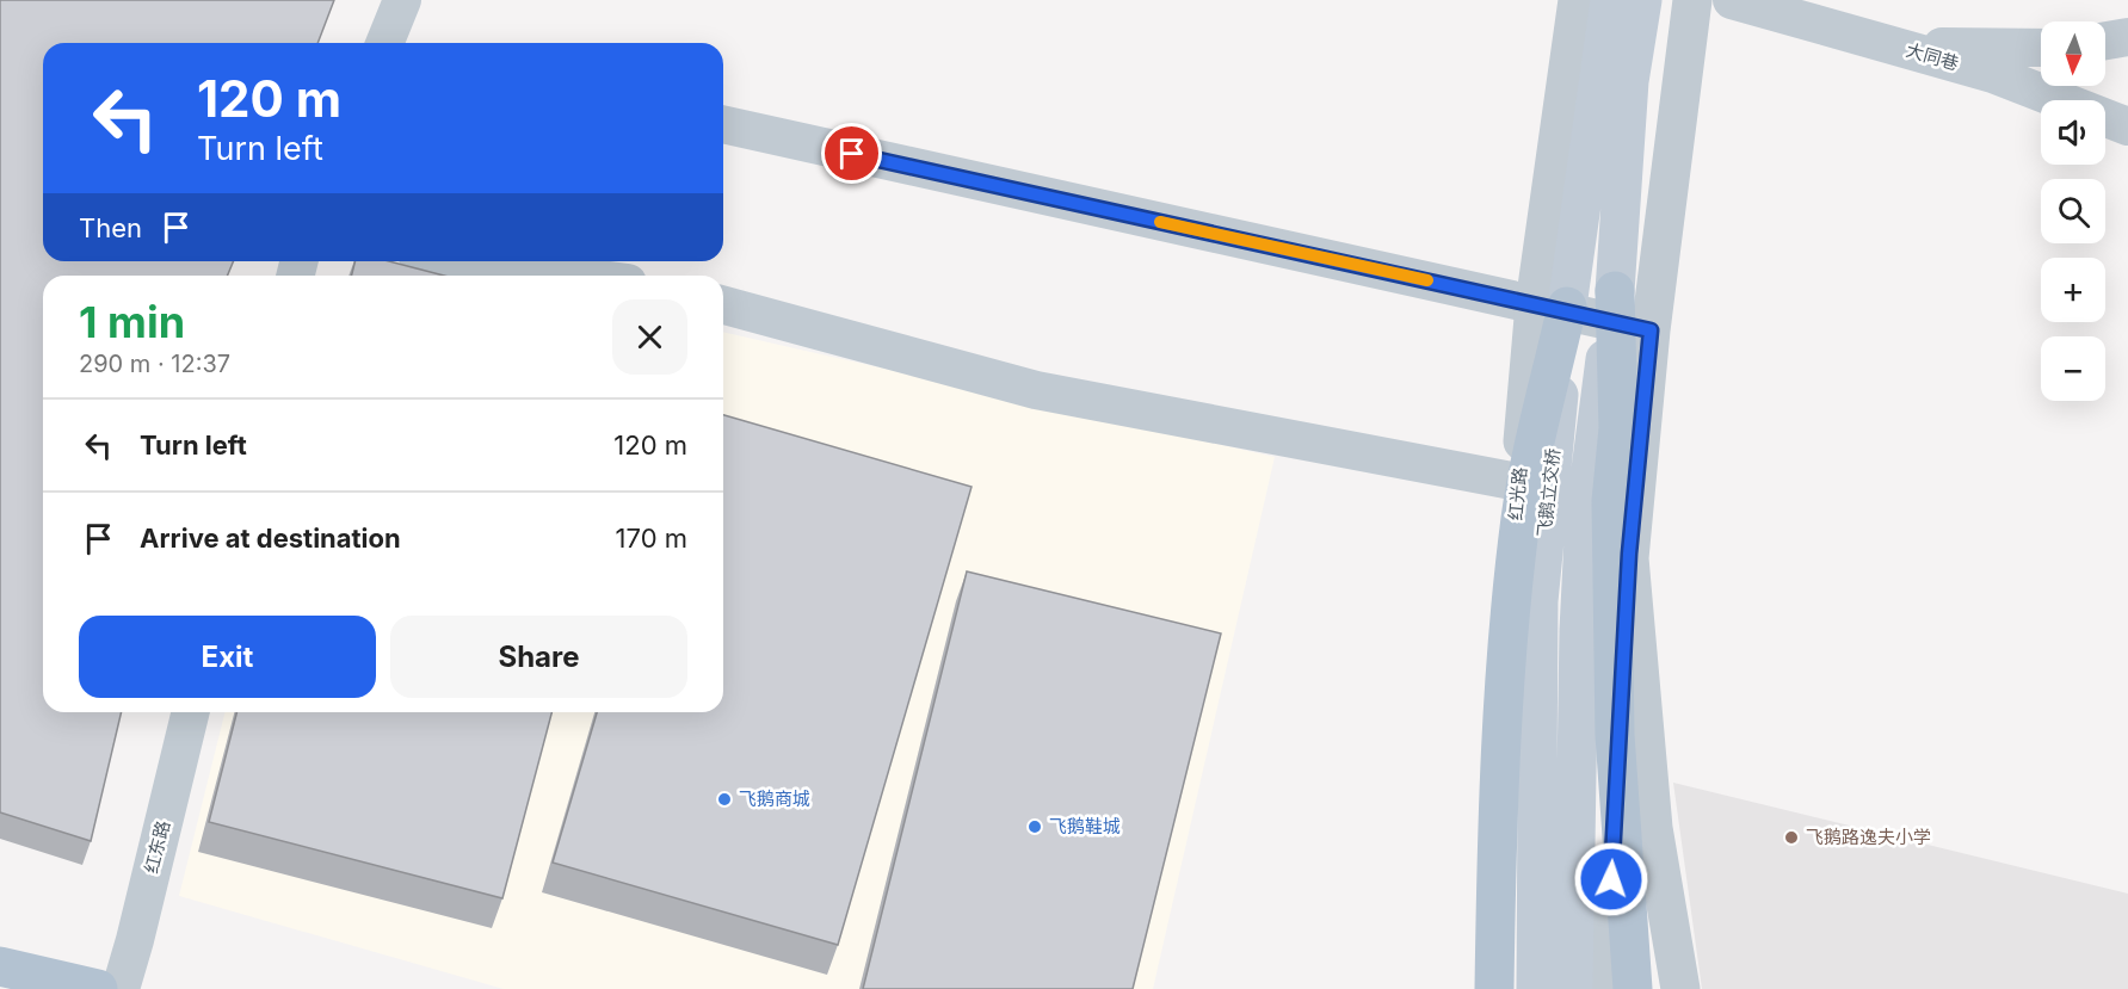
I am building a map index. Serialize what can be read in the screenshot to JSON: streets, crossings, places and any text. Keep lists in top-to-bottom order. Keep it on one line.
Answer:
{"streets":{"main road":["飞鹅立交桥"],"street":["大同巷","红光路","红东路"]},"crossings":[["飞鹅立交桥","红光路"]],"places":["飞鹅商城","飞鹅鞋城","飞鹅路逸夫小学"],"north":"bottom","page":{"map_buttons":["+","−"],"turn":["120 m","Turn left"],"then":"Then","heading":["1 min","290 m · 12:37"],"list":[{"name":"Turn left","value":"120 m"},{"name":"Arrive at destination","value":"170 m"}],"buttons":["Exit","Share"]}}
